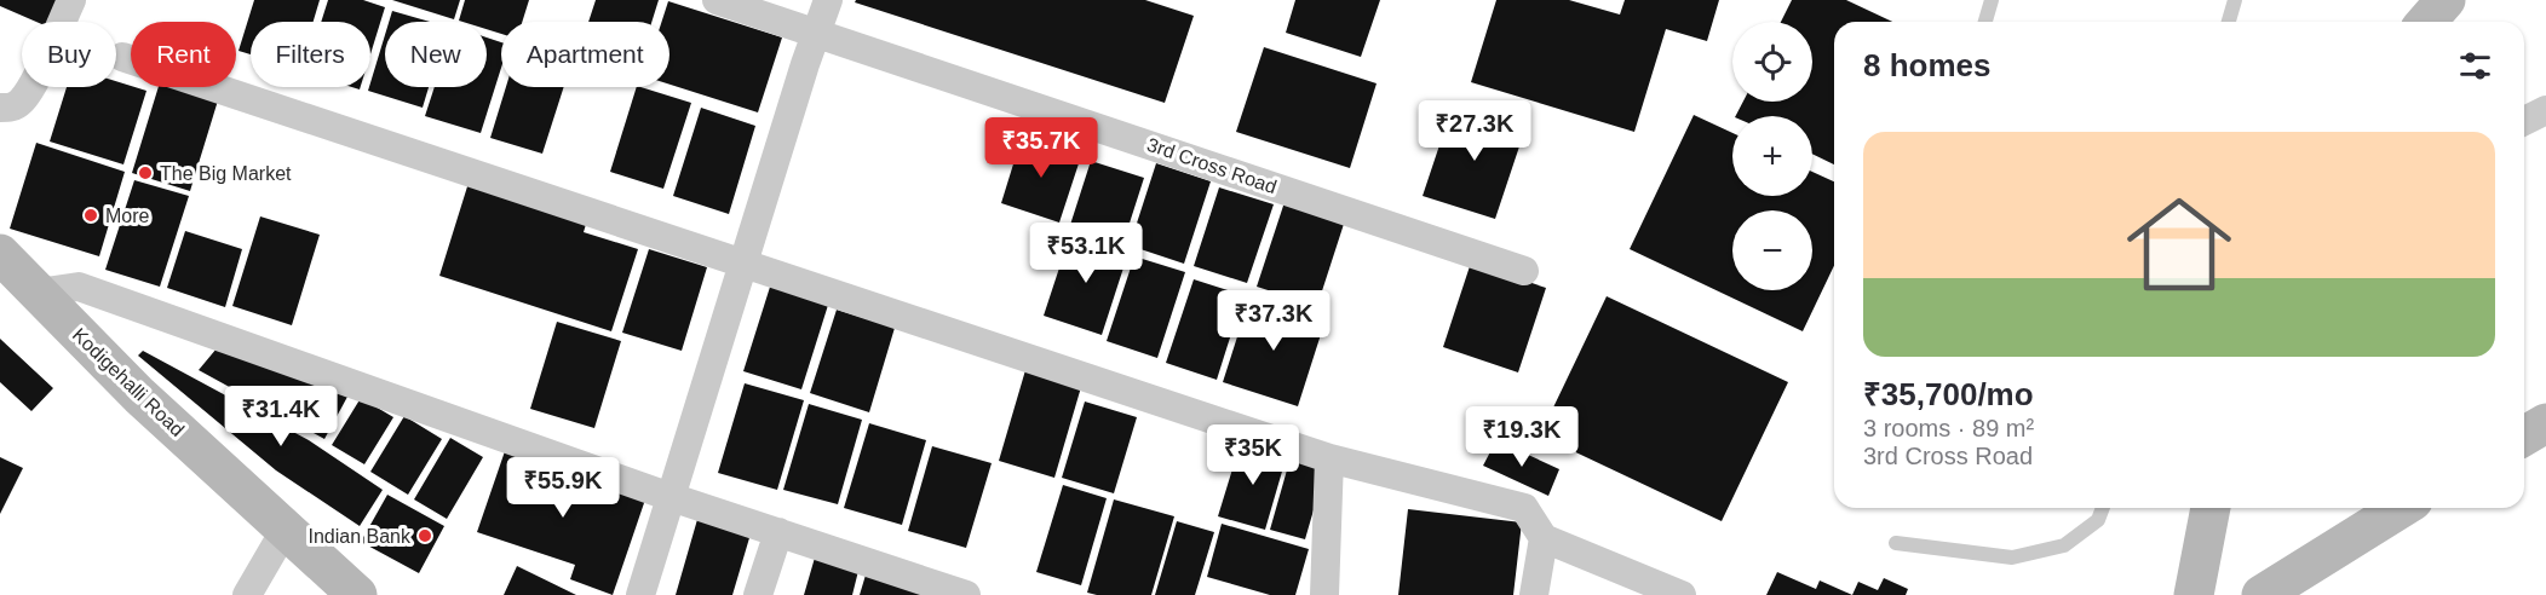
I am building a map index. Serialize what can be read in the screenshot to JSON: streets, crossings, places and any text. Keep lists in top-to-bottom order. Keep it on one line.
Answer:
{"streets":{"main road":["Kodigehalli Road"],"street":["3rd Cross Road"]},"places":["The Big Market","More","Indian Bank"],"page":{"map_buttons":["+","−"],"chip":["Buy","Rent","Filters","New","Apartment"],"heading":"8 homes","price":["₹27.3K","₹35.7K","₹53.1K","₹37.3K","₹31.4K","₹19.3K","₹35K","₹55.9K"],"list":[{"name":"₹35,700/mo","note":"3 rooms · 89 m² · 3rd Cross Road"}]}}
